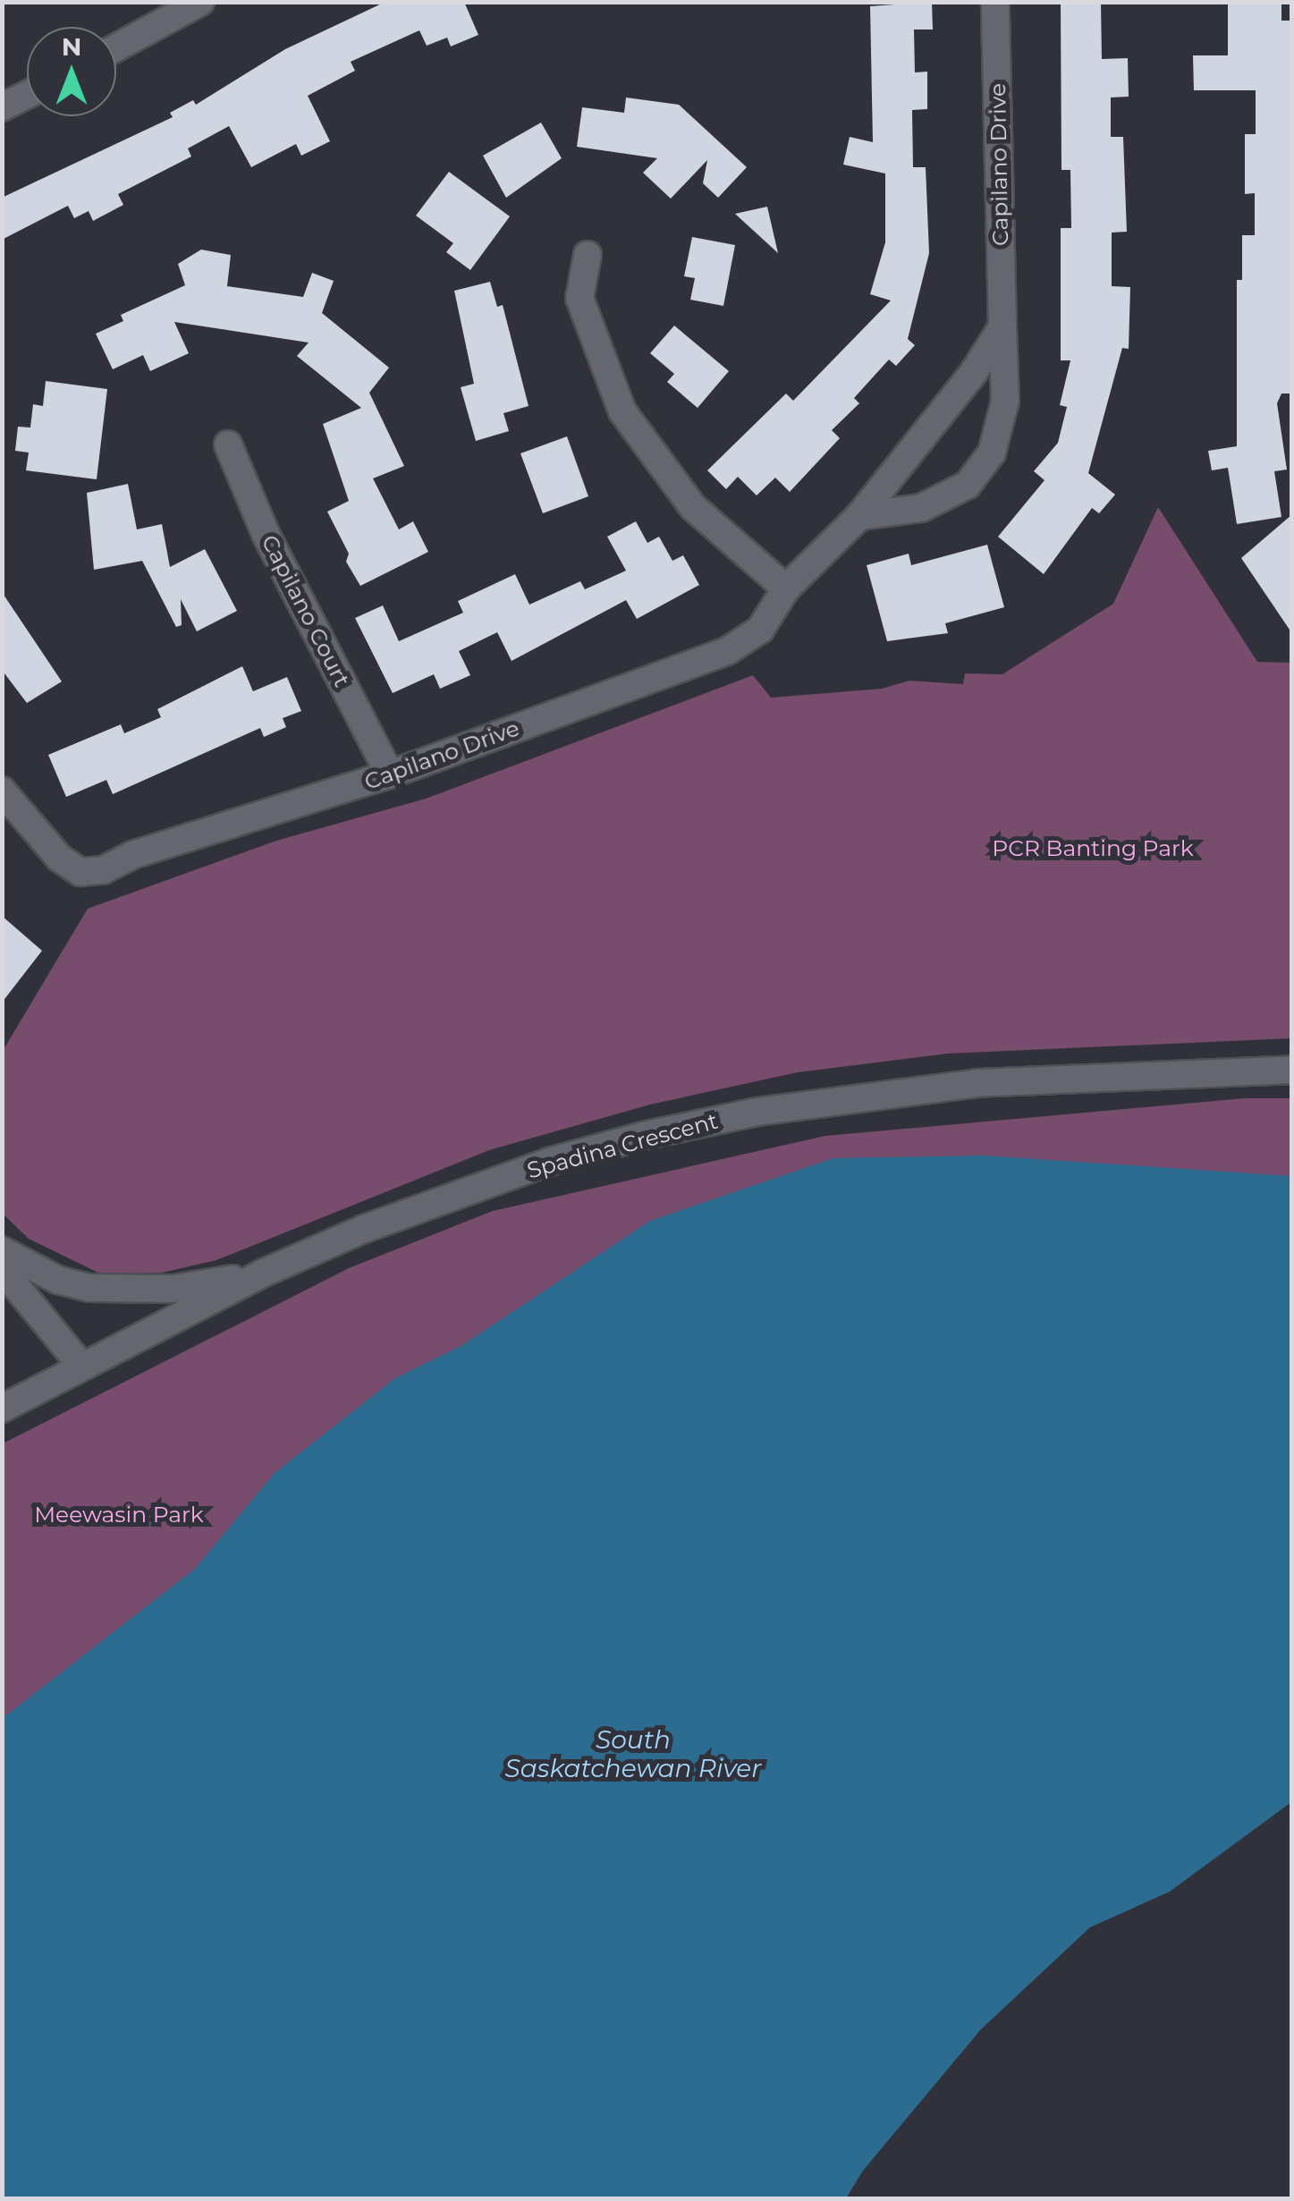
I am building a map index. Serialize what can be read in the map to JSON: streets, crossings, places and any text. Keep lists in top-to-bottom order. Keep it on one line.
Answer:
{"streets":{"street":["Capilano Drive","Capilano Court","Spadina Crescent"]},"crossings":[["Capilano Drive","Capilano Court"]],"water":["South Saskatchewan River"],"parks":["PCR Banting Park","Meewasin Park"],"north":"top"}
